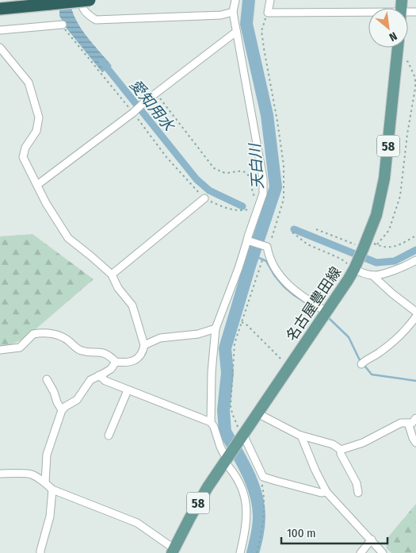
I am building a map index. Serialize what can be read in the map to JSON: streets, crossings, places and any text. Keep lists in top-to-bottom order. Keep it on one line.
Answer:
{"streets":{"main road":["58","名古屋豊田線"]},"water":["愛知用水","天白川"],"scale_bar":"100 m","north":"bottom right"}
